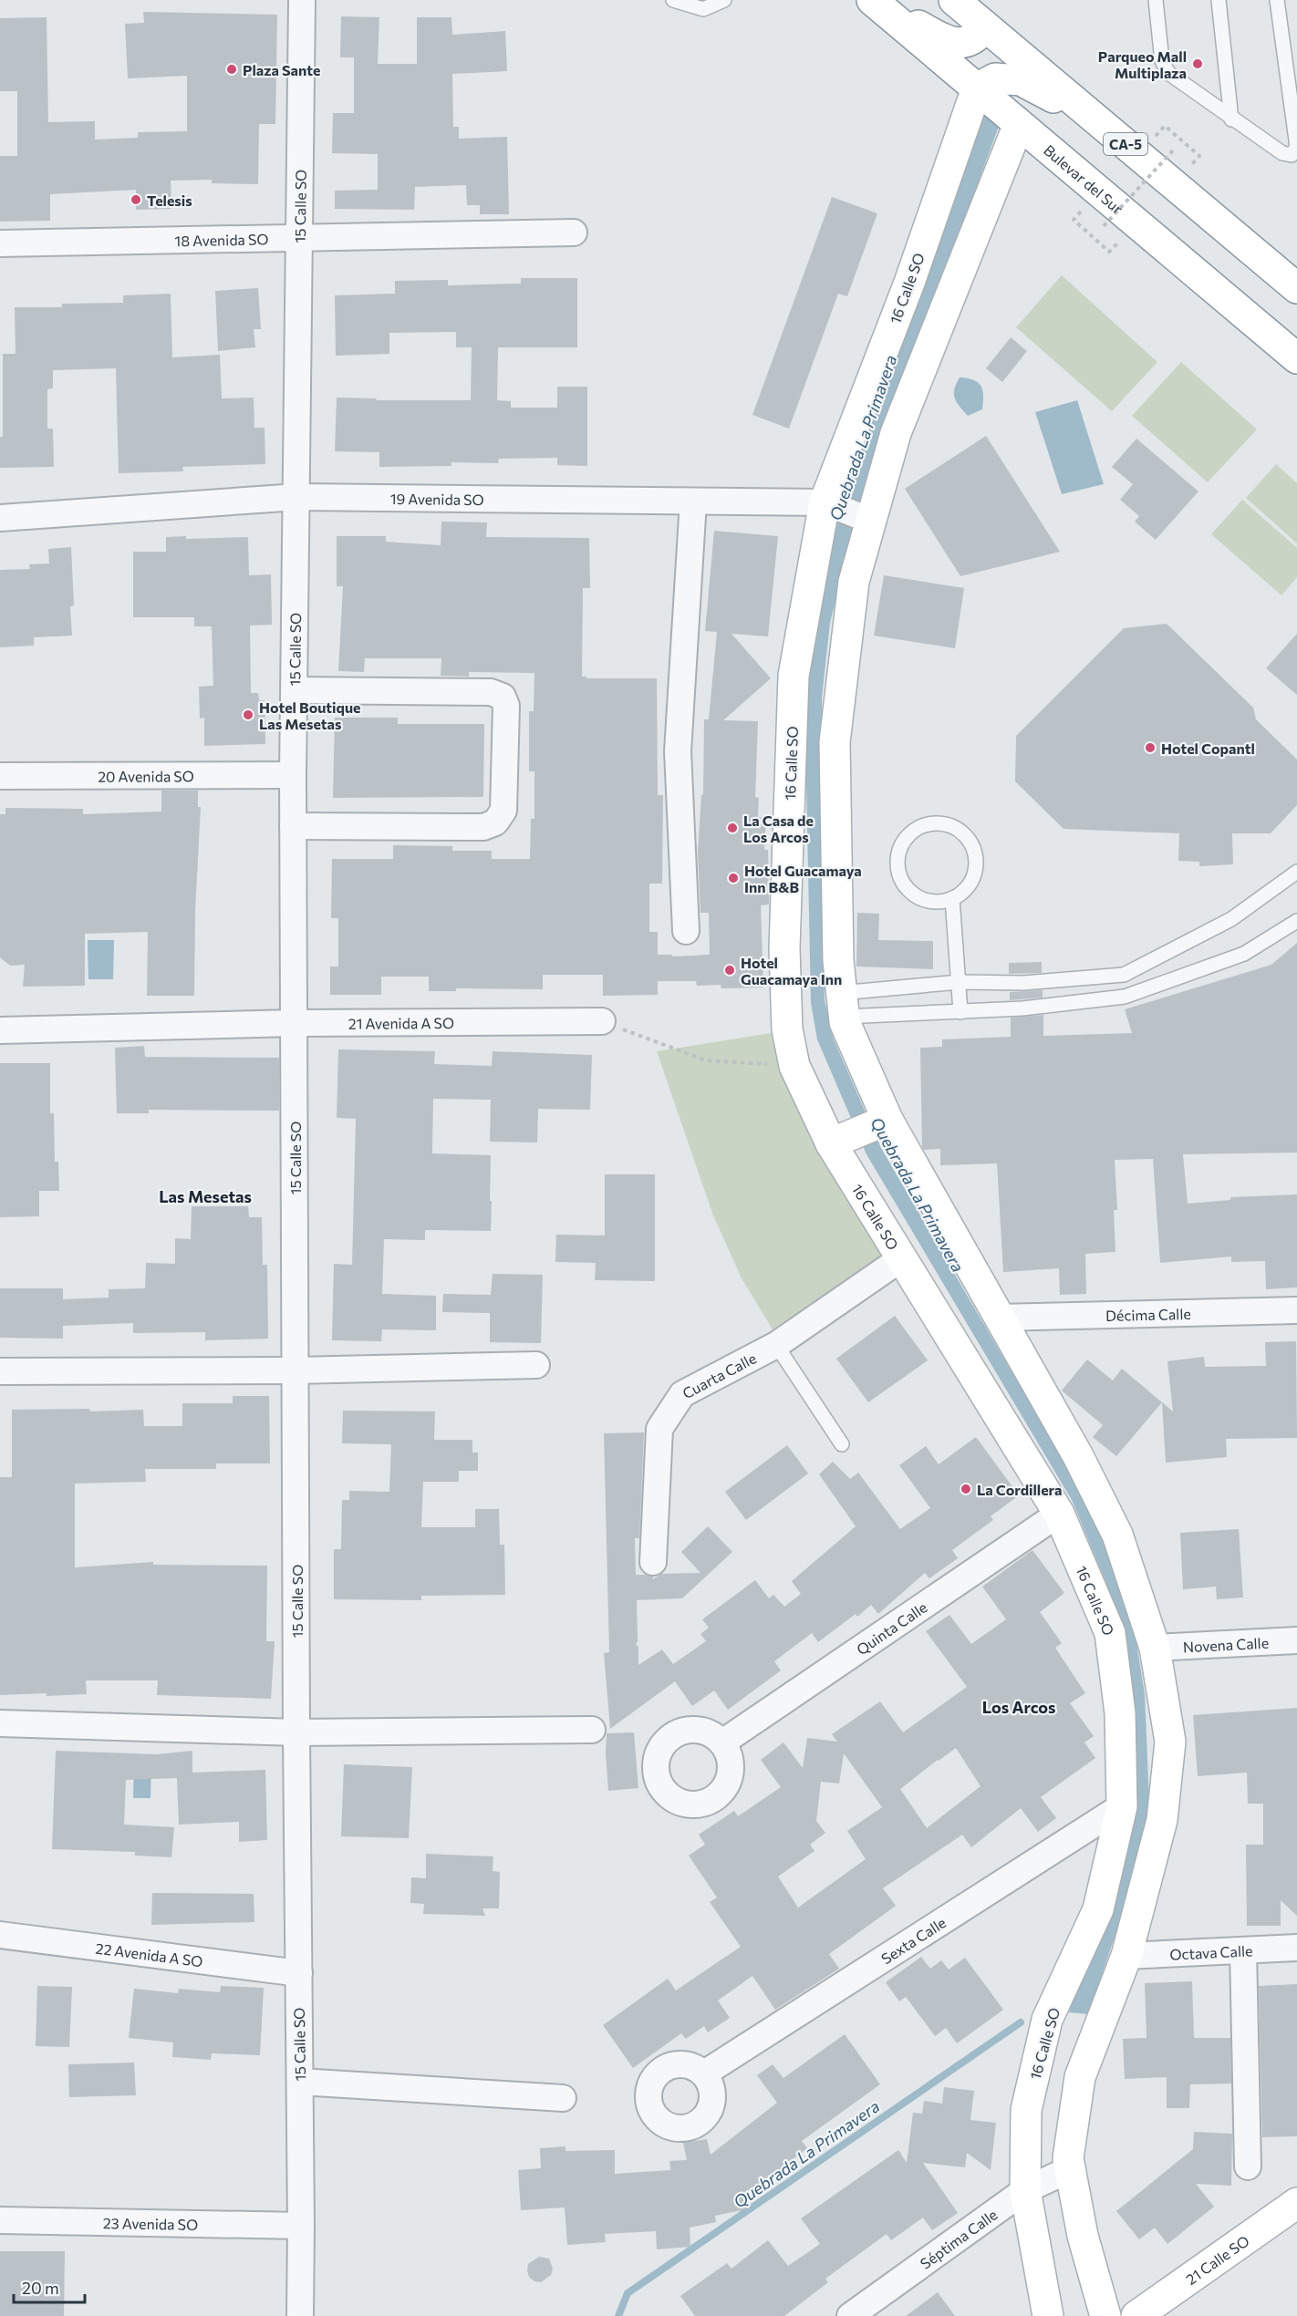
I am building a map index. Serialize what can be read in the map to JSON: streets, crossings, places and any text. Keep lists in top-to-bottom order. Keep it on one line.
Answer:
{"streets":{"main road":["CA-5","Bulevar del Sur","16 Calle SO","21 Calle SO"],"street":["15 Calle SO","18 Avenida SO","19 Avenida SO","20 Avenida SO","21 Avenida A SO","Décima Calle","Cuarta Calle","Quinta Calle","Novena Calle","Sexta Calle","Octava Calle","22 Avenida A SO","23 Avenida SO","Séptima Calle"]},"crossings":[["Bulevar del Sur","16 Calle SO"],["15 Calle SO","18 Avenida SO"],["15 Calle SO","19 Avenida SO"],["15 Calle SO","20 Avenida SO"],["15 Calle SO","21 Avenida A SO"],["15 Calle SO","22 Avenida A SO"],["15 Calle SO","23 Avenida SO"],["16 Calle SO","19 Avenida SO"],["16 Calle SO","Cuarta Calle"],["16 Calle SO","Quinta Calle"],["16 Calle SO","Sexta Calle"],["16 Calle SO","Séptima Calle"]],"districts":["Las Mesetas","Los Arcos"],"water":["Quebrada La Primavera"],"places":["Parqueo Mall Multiplaza","Plaza Sante","Telesis","Hotel Boutique Las Mesetas","Hotel Copantl","La Casa de Los Arcos","Hotel Guacamaya Inn B&B","Hotel Guacamaya Inn","La Cordillera"],"scale_bar":"20 m"}
